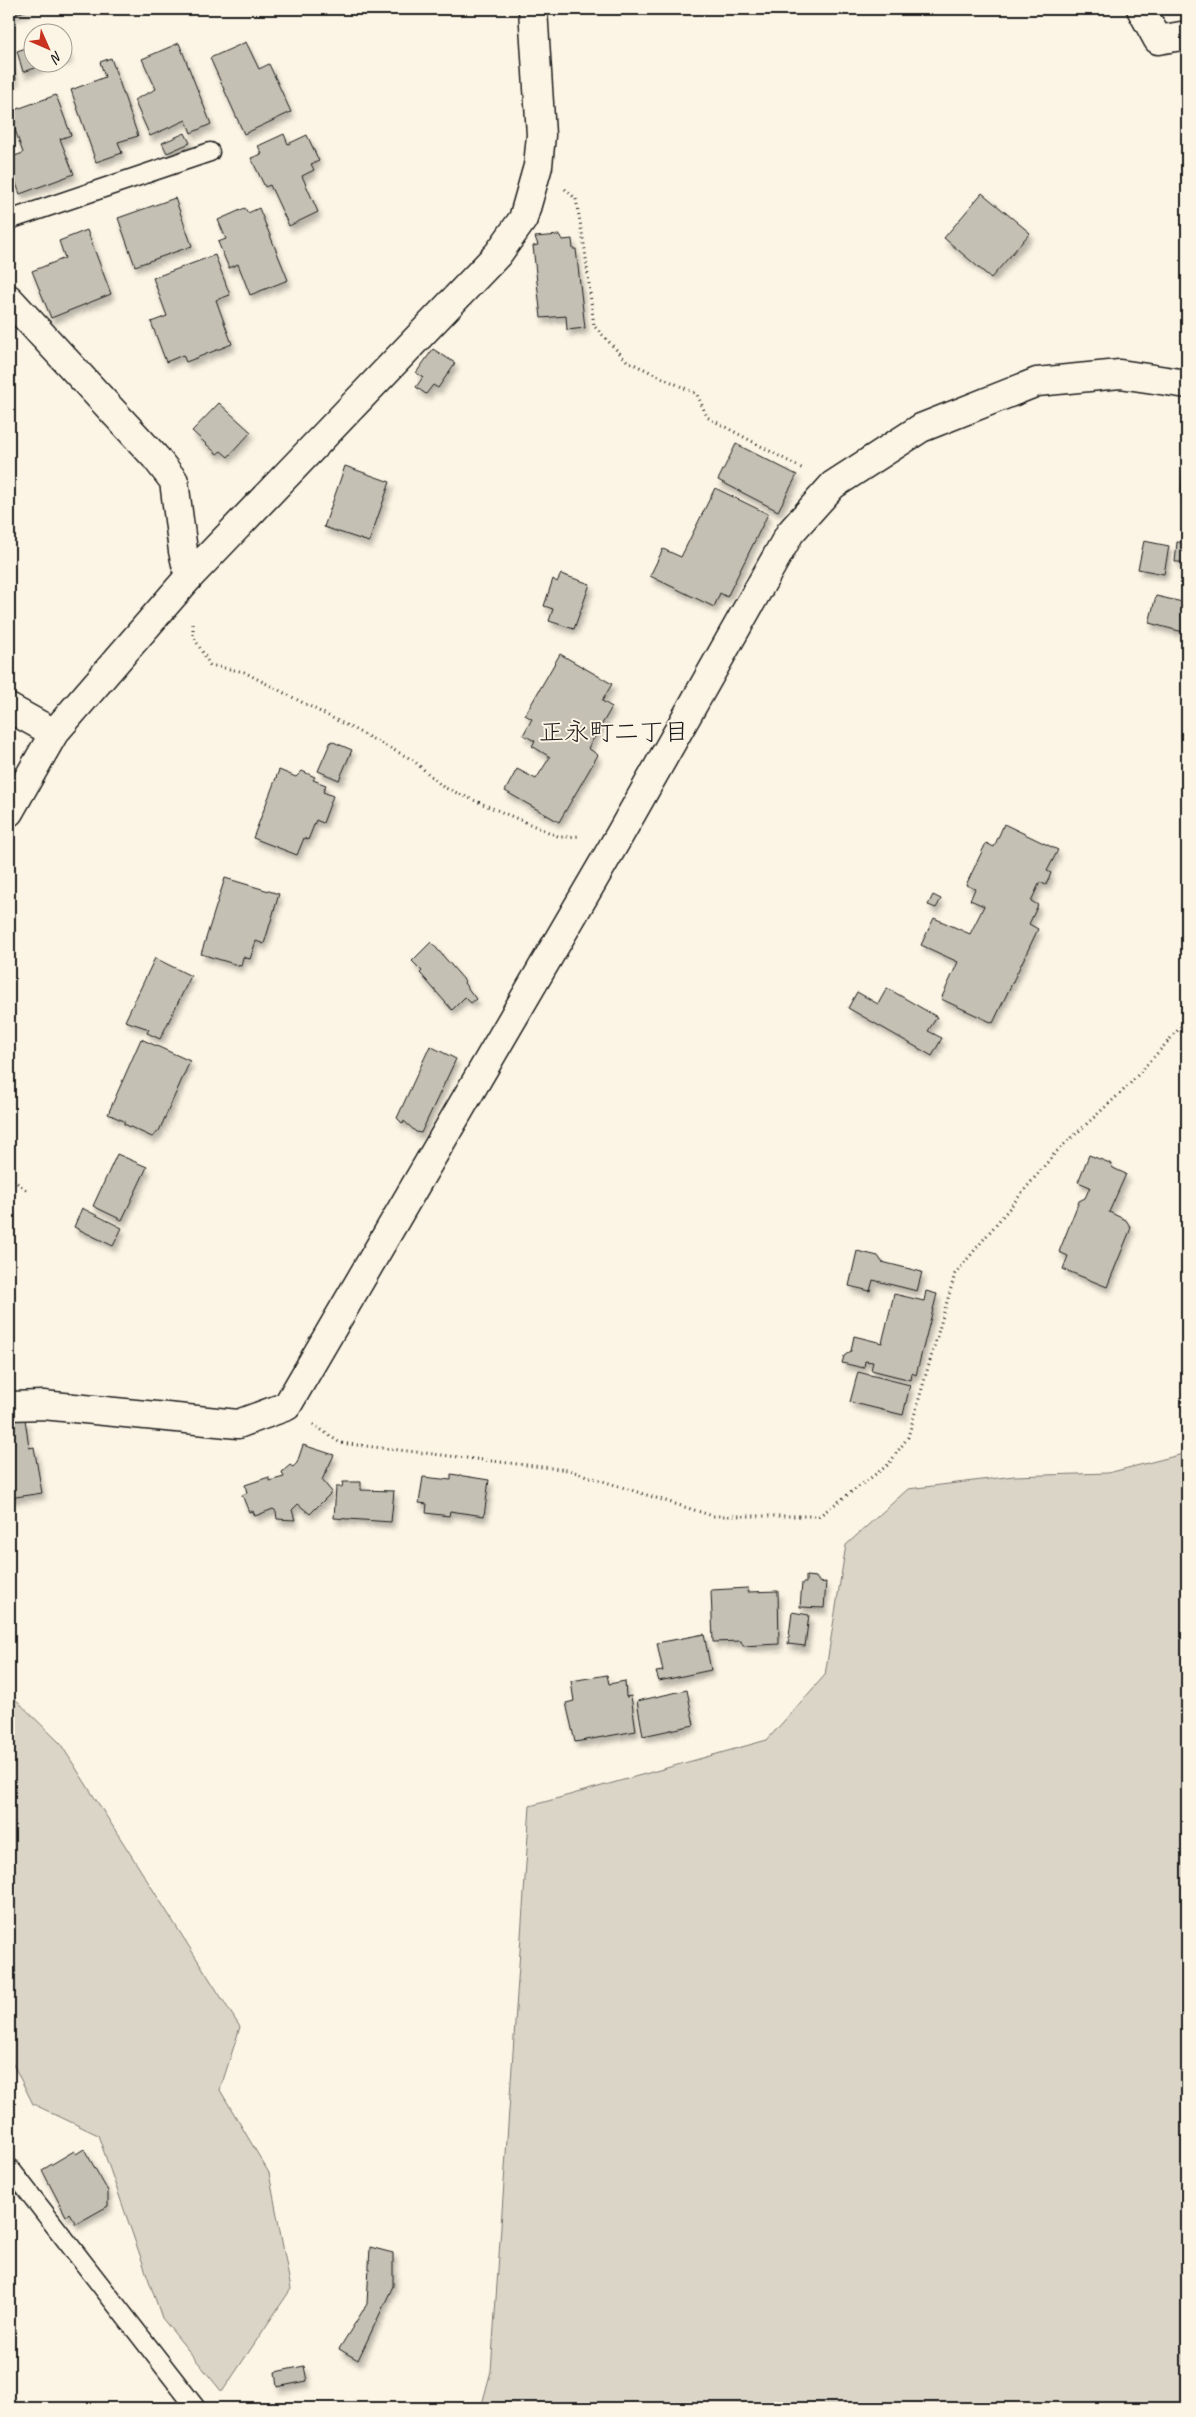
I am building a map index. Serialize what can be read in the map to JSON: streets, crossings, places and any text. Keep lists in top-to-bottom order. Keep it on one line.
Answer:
{"districts":["正永町二丁目"],"north":"bottom right"}
